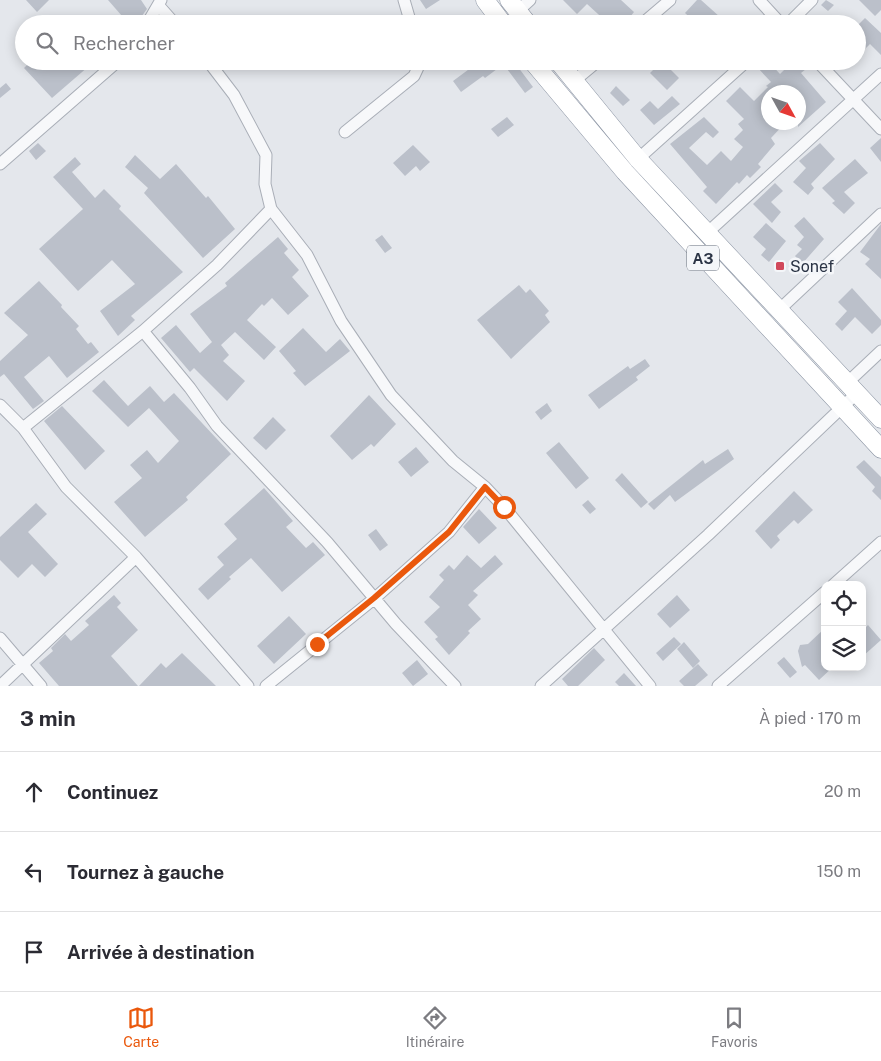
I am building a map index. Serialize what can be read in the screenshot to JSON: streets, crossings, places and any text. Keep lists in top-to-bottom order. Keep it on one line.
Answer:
{"streets":{"highway":["A3"]},"places":{"transit":["Sonef"]},"north":"bottom right","page":{"search":"Rechercher","heading":["3 min","À pied · 170 m"],"list":[["Continuez","20 m"],["Tournez à gauche","150 m"],"Arrivée à destination"],"nav":["Carte","Itinéraire","Favoris"]}}
